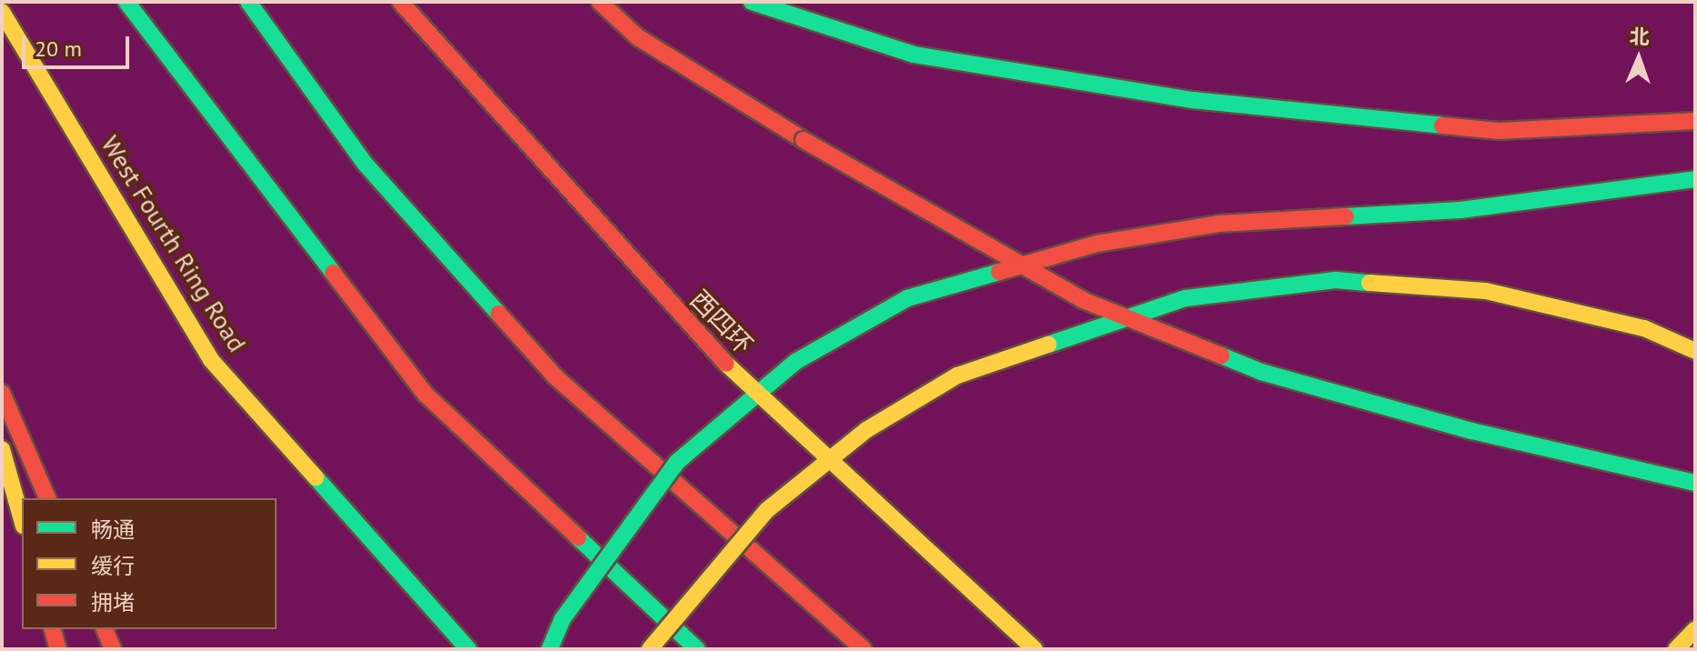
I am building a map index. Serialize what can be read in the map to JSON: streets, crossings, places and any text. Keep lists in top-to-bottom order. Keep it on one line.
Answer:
{"streets":{"main road":["West Fourth Ring Road","西四环"]},"legend":["畅通","缓行","拥堵"],"scale_bar":"20 m","north":"top"}
